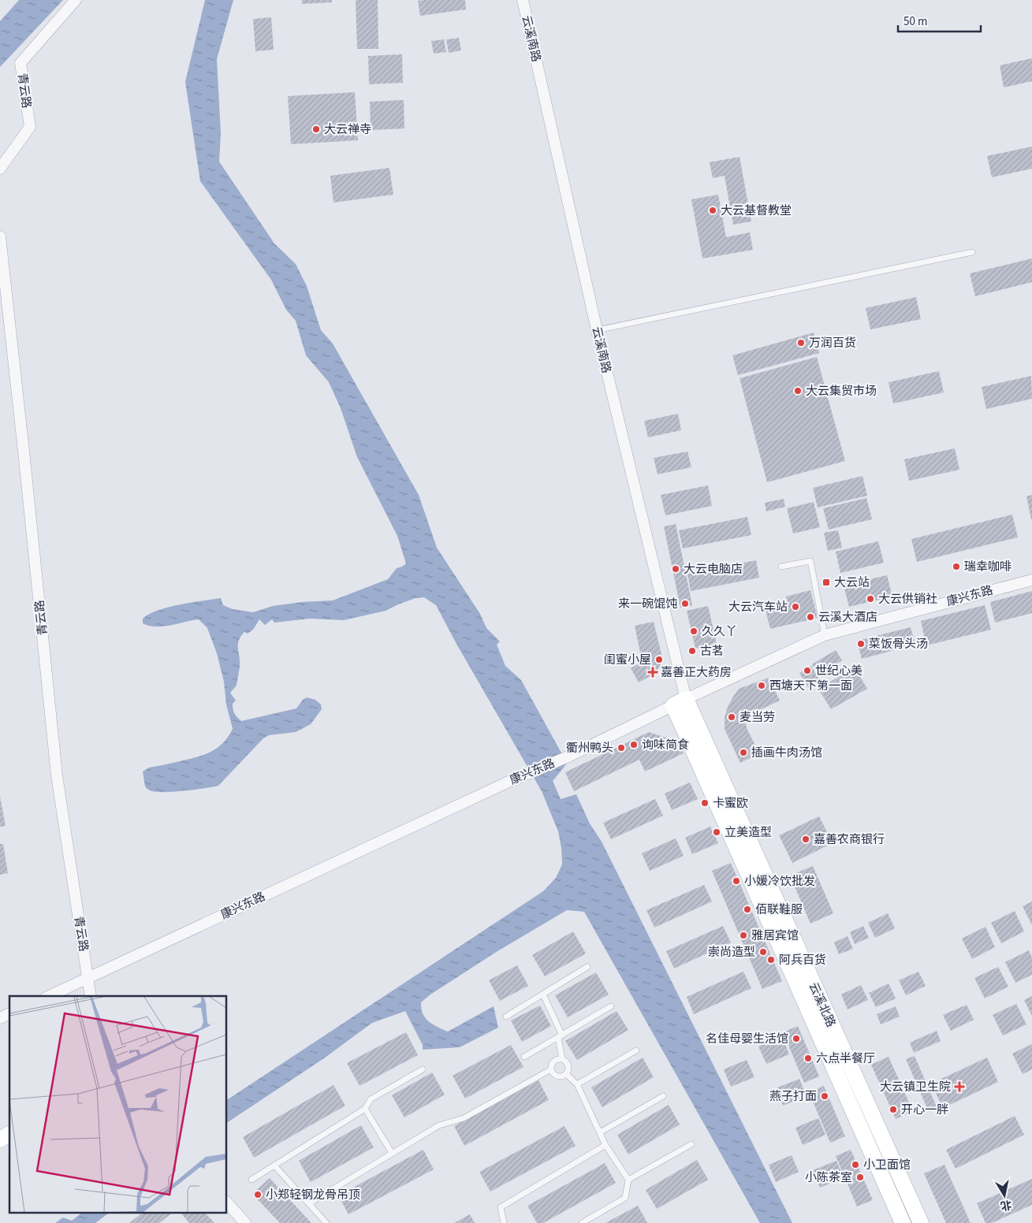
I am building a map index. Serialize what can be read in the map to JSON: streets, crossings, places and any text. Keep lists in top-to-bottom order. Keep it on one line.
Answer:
{"streets":{"street":["云溪南路","青云路","康兴东路","云溪北路"]},"crossings":[["云溪南路","康兴东路"],["云溪南路","云溪北路"],["青云路","康兴东路"],["康兴东路","云溪北路"]],"places":{"other":["大云禅寺","大云基督教堂","万润百货","大云集贸市场","瑞幸咖啡","大云电脑店","大云供销社","来一碗馄饨","大云汽车站","云溪大酒店","久久丫","菜饭骨头汤","古茗","闺蜜小屋","世纪心美","西塘天下第一面","麦当劳","询味简食","衢州鸭头","插画牛肉汤馆","卡蜜欧","立美造型","嘉善农商银行","小媛冷饮批发","佰联鞋服","雅居宾馆","崇尚造型","阿兵百货","名佳母婴生活馆","六点半餐厅","燕子打面","开心一胖","小卫面馆","小陈茶室","小郑轻钢龙骨吊顶"],"transit":["大云站"],"health":["嘉善正大药房","大云镇卫生院"]},"scale_bar":"50 m","north":"bottom"}
